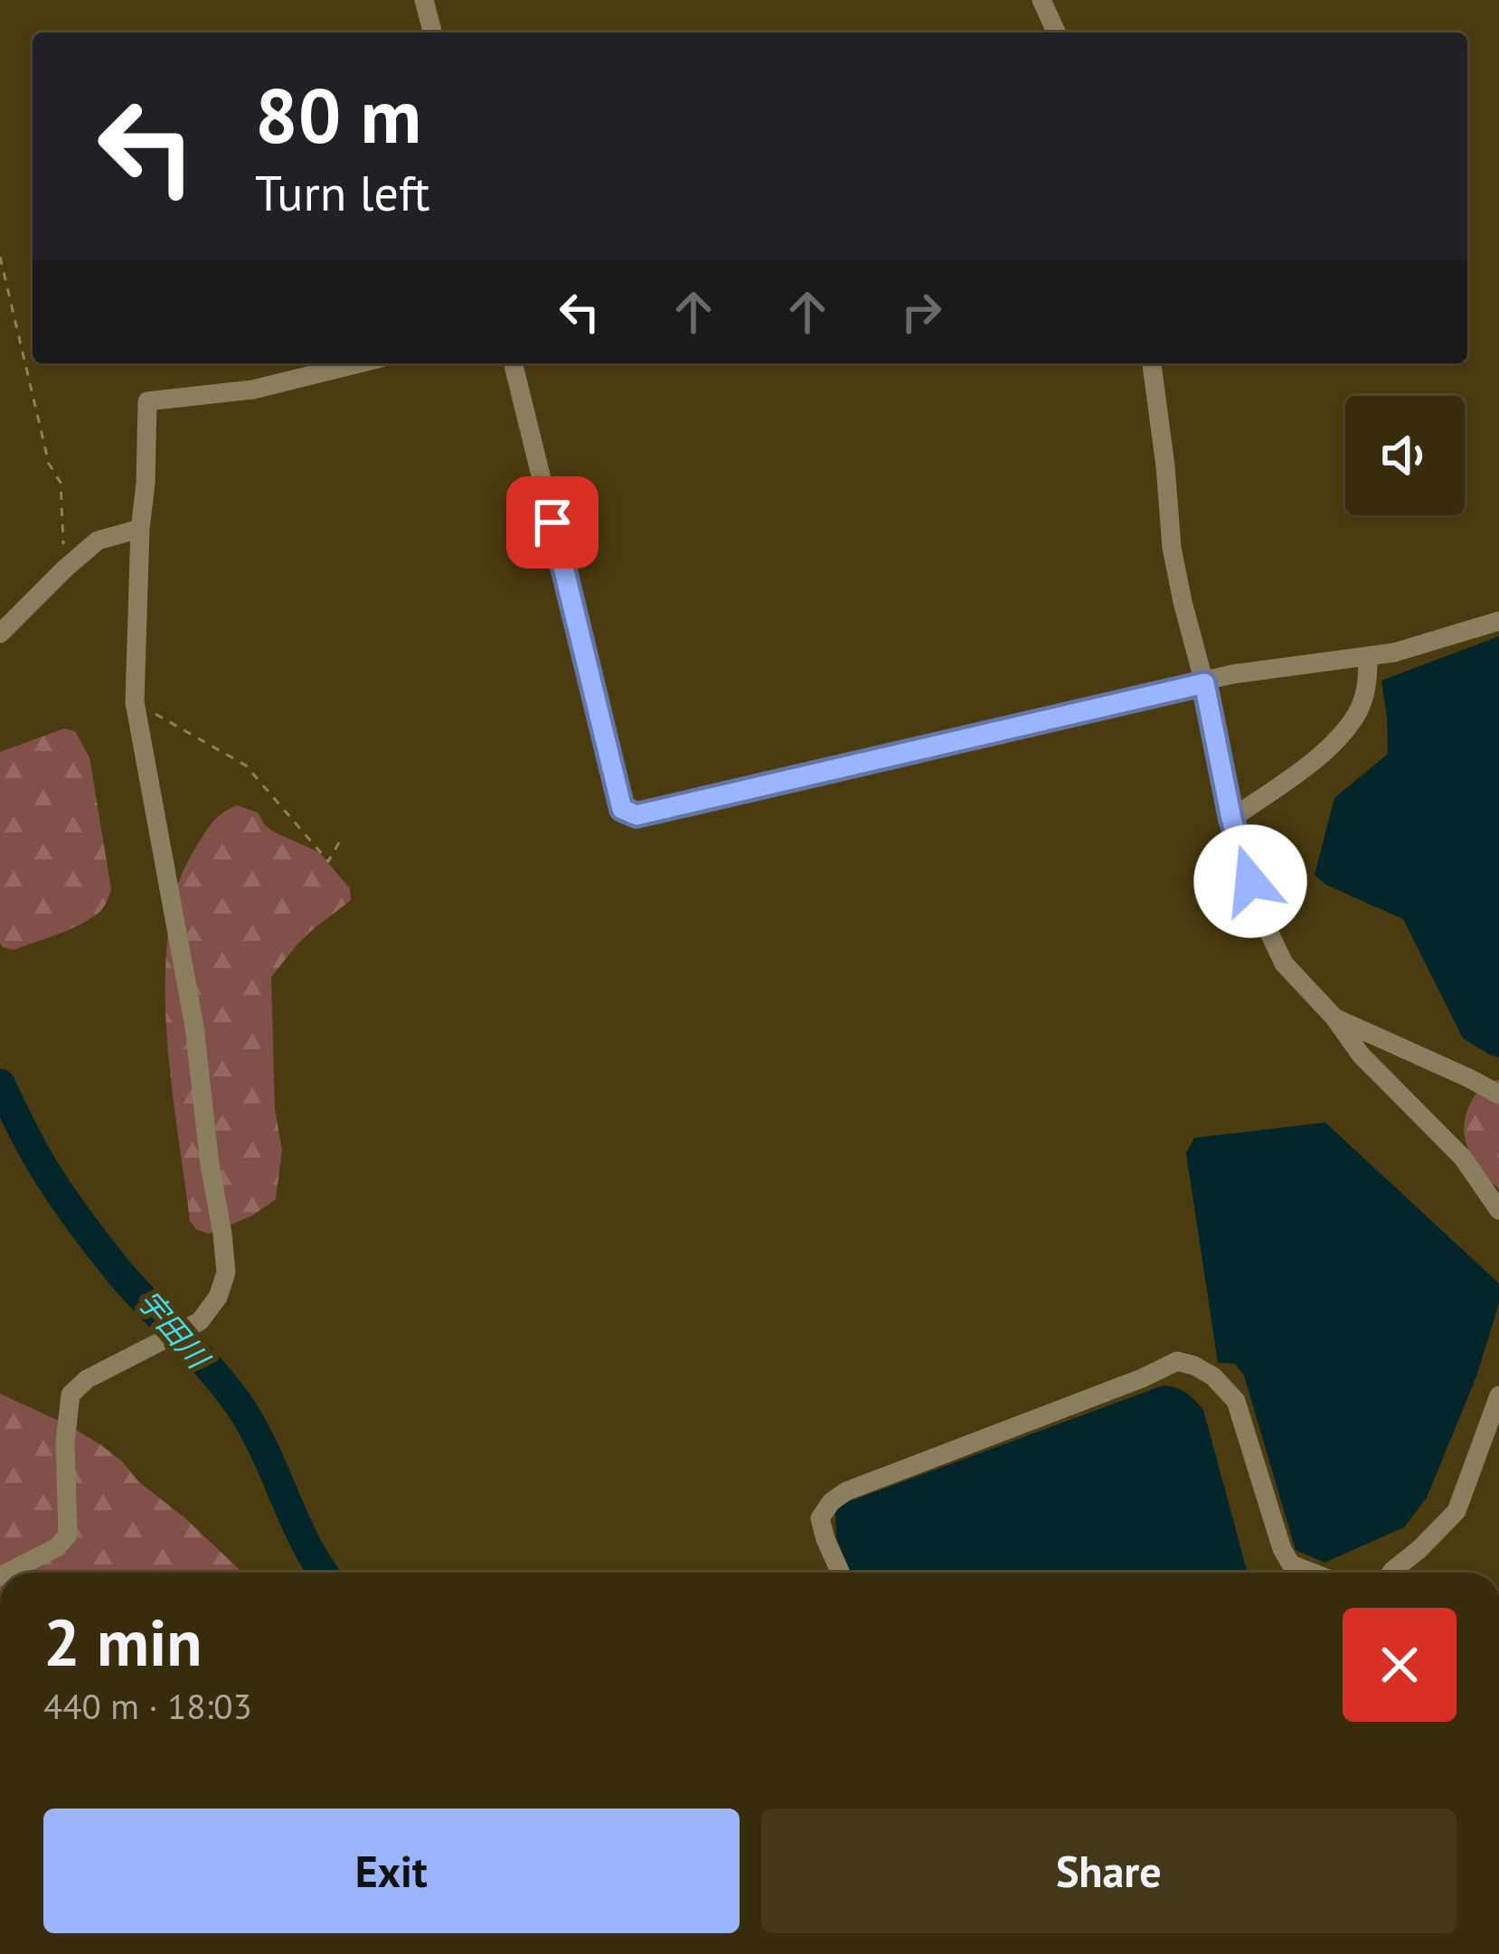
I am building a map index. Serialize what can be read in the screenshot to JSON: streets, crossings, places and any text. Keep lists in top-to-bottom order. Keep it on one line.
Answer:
{"water":["宇田川"],"page":{"turn":["80 m","Turn left"],"heading":["2 min","440 m · 18:03"],"buttons":["Exit","Share"]}}
